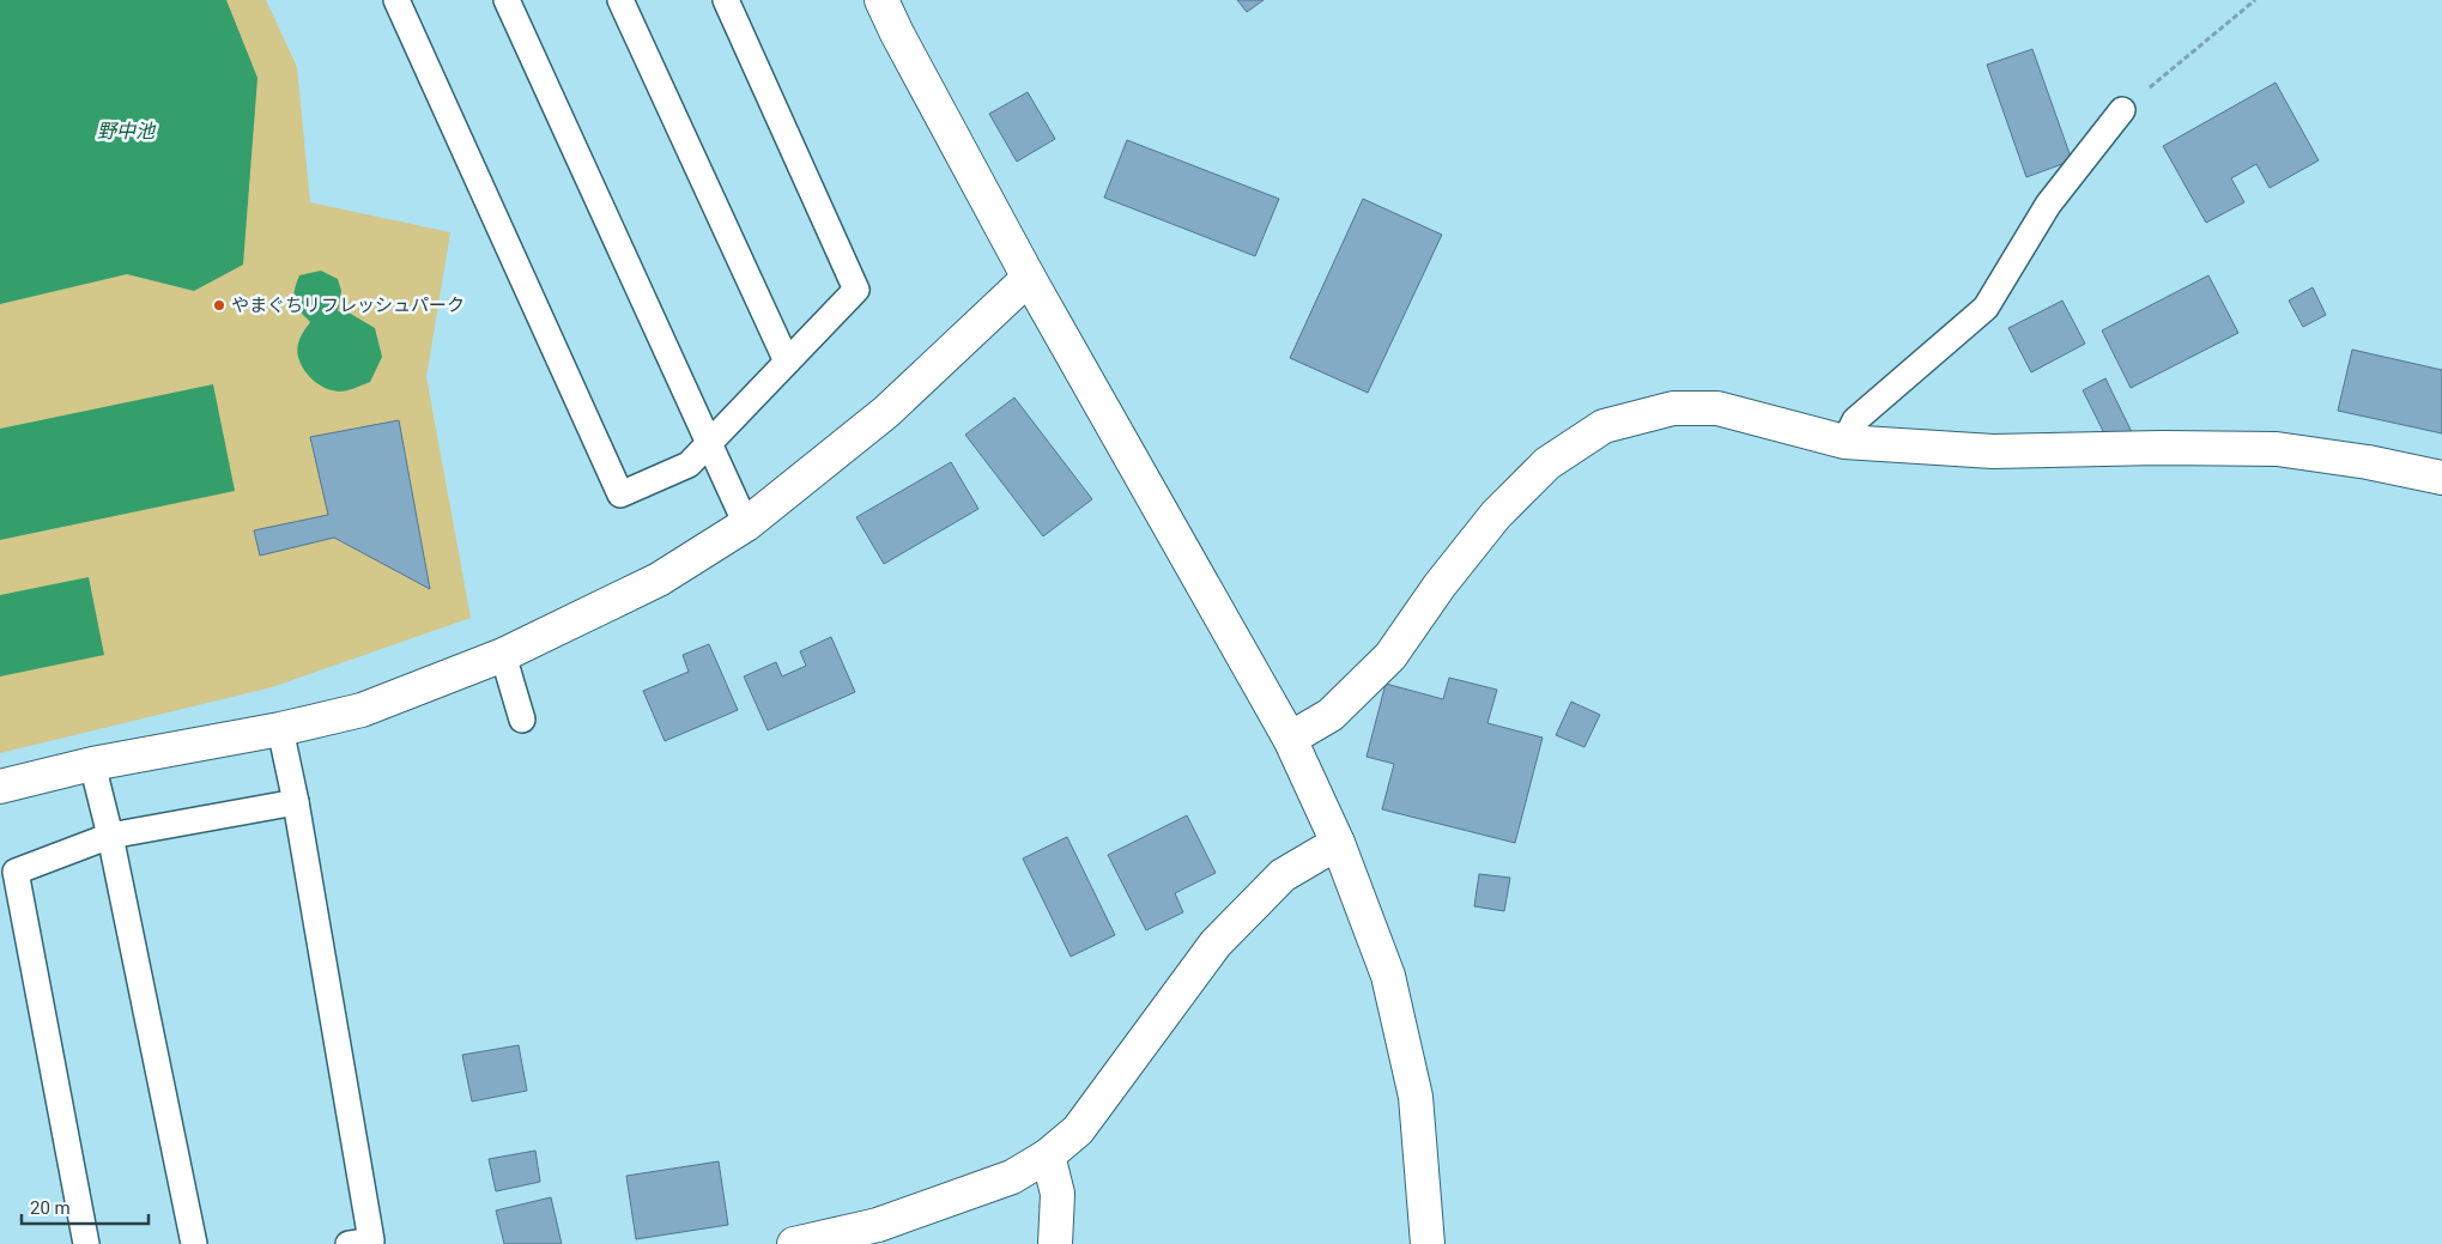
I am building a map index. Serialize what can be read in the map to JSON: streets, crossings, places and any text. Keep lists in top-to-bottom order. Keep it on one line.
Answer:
{"water":["野中池"],"places":["やまぐちリフレッシュパーク"],"scale_bar":"20 m"}
